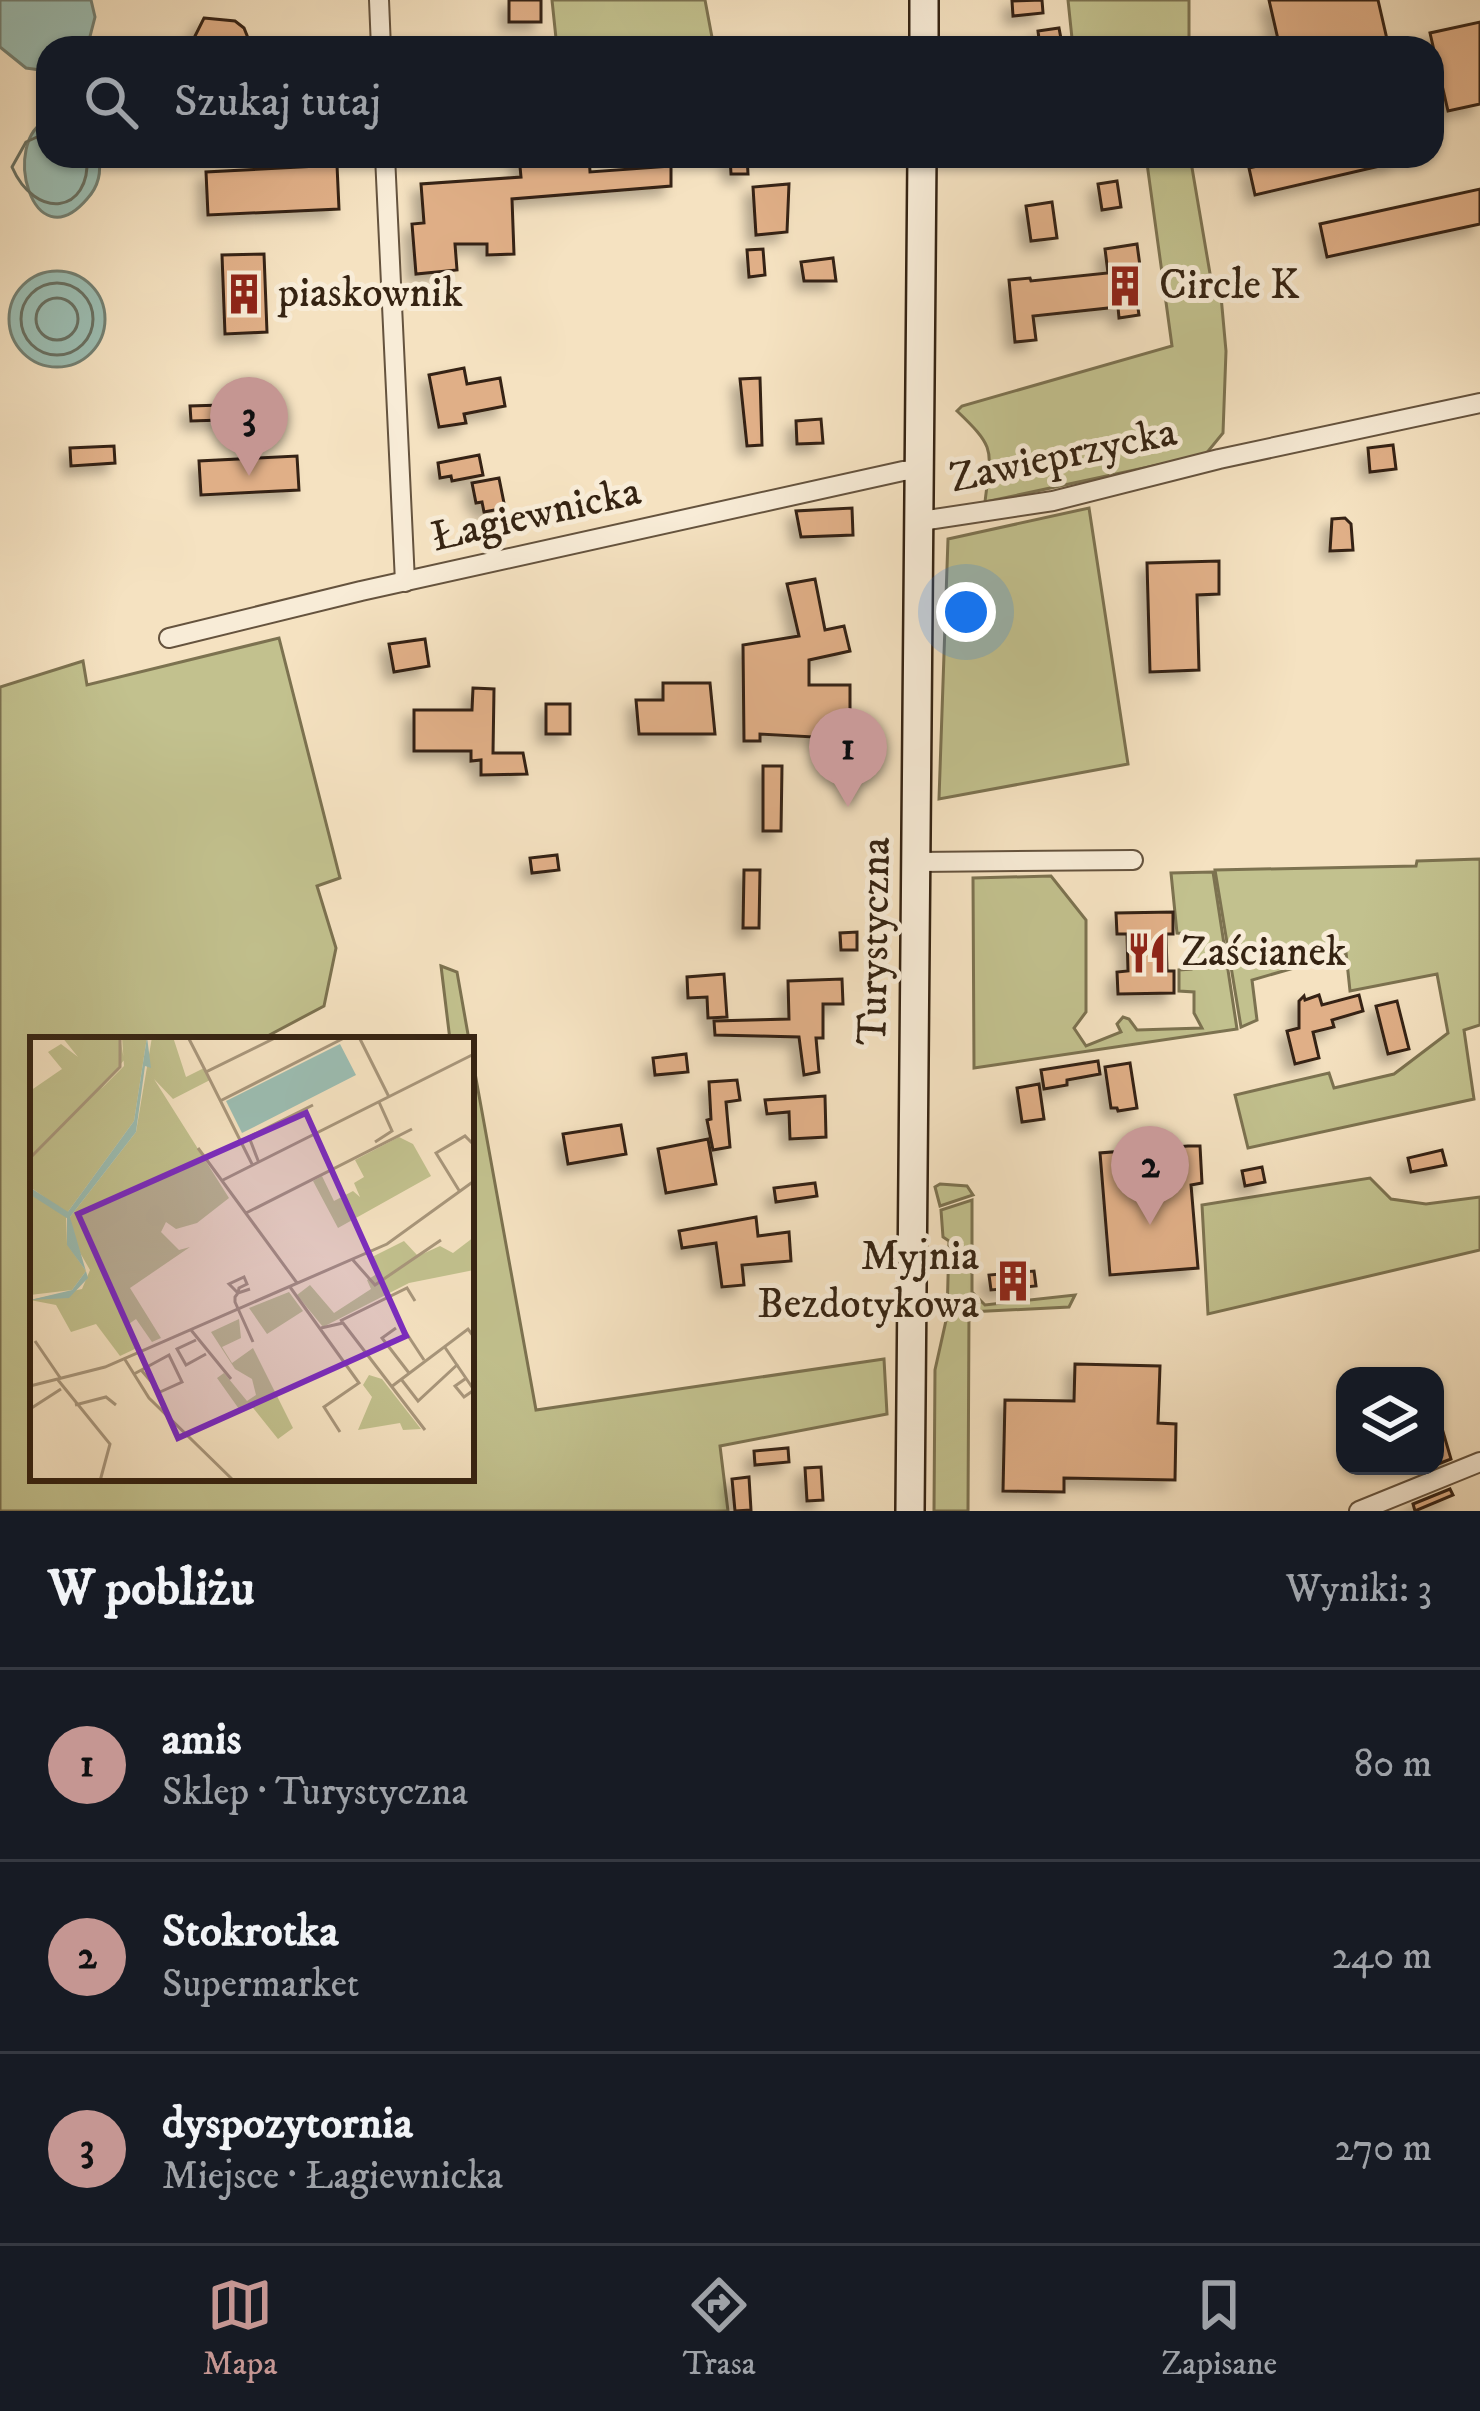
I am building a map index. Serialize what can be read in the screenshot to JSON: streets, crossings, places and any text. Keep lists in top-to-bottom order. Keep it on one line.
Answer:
{"streets":{"main road":["Turystyczna"],"street":["Zawieprzycka","Łagiewnicka"]},"crossings":[["Zawieprzycka","Turystyczna"],["Łagiewnicka","Turystyczna"]],"places":{"building":["Circle K","piaskownik","Myjnia Bezdotykowa"],"restaurant":["Zaścianek"]},"page":{"search":"Szukaj tutaj","pins":["3","1","2"],"heading":["W pobliżu","Wyniki: 3"],"list":[{"mark":"1","name":"amis","note":"Sklep · Turystyczna","value":"80 m"},{"mark":"2","name":"Stokrotka","note":"Supermarket","value":"240 m"},{"mark":"3","name":"dyspozytornia","note":"Miejsce · Łagiewnicka","value":"270 m"}],"nav":["Mapa","Trasa","Zapisane"]}}
